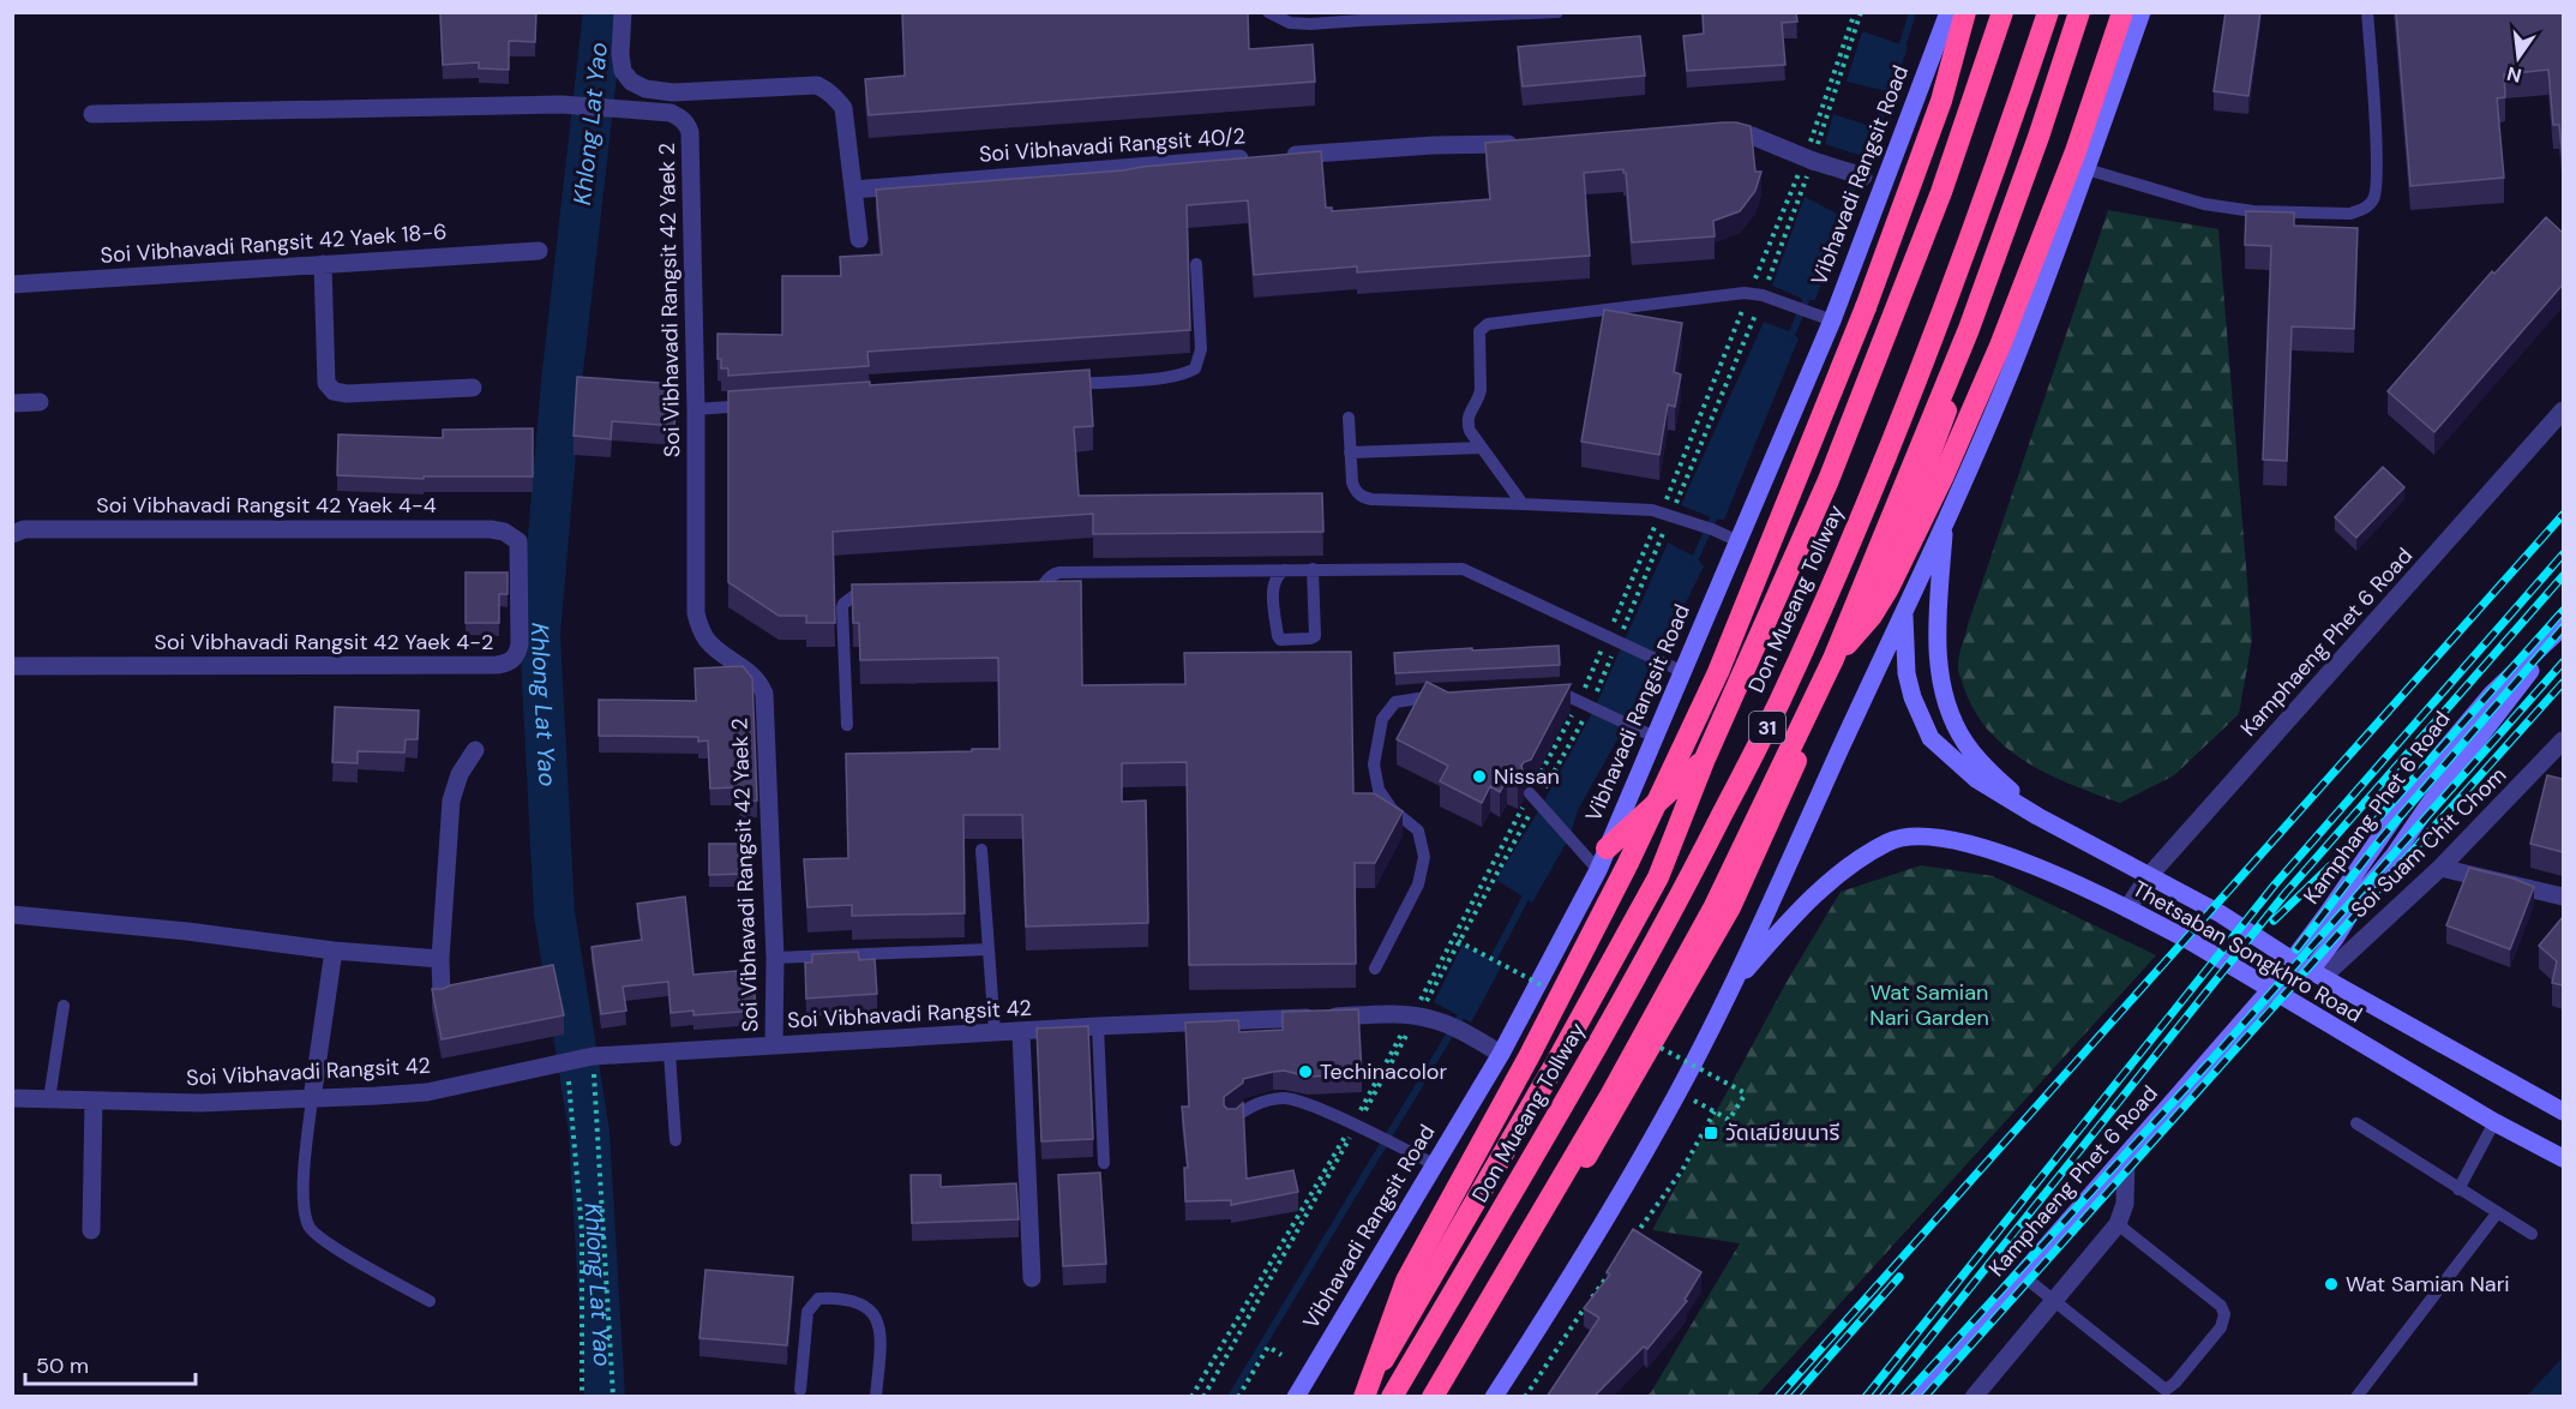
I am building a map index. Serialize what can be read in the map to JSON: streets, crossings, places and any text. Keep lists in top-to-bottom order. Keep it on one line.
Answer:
{"streets":{"highway":["Don Mueang Tollway","31"],"street":["Soi Vibhavadi Rangsit 40/2","Vibhavadi Rangsit Road","Soi Vibhavadi Rangsit 42 Yaek 18-6","Soi Vibhavadi Rangsit 42 Yaek 2","Soi Vibhavadi Rangsit 42 Yaek 4-4","Soi Vibhavadi Rangsit 42 Yaek 4-2","Kamphaeng Phet 6 Road","Kamphang Phet 6 Road","Soi Suam Chit Chom","Thetsaban Songkhro Road","Soi Vibhavadi Rangsit 42"]},"crossings":[["Vibhavadi Rangsit Road","Soi Vibhavadi Rangsit 42"],["Soi Vibhavadi Rangsit 42 Yaek 2","Soi Vibhavadi Rangsit 42"],["Soi Vibhavadi Rangsit 42 Yaek 4-4","Soi Vibhavadi Rangsit 42 Yaek 4-2"],["Kamphaeng Phet 6 Road","Kamphang Phet 6 Road"],["Kamphaeng Phet 6 Road","Thetsaban Songkhro Road"],["Kamphang Phet 6 Road","Soi Suam Chit Chom"],["Kamphang Phet 6 Road","Thetsaban Songkhro Road"],["Soi Suam Chit Chom","Thetsaban Songkhro Road"]],"water":["Khlong Lat Yao"],"parks":["Wat Samian Nari Garden"],"places":{"other":["Nissan","Techinacolor","Wat Samian Nari"],"transit":["วัดเสมียนนารี"]},"scale_bar":"50 m","north":"bottom"}
